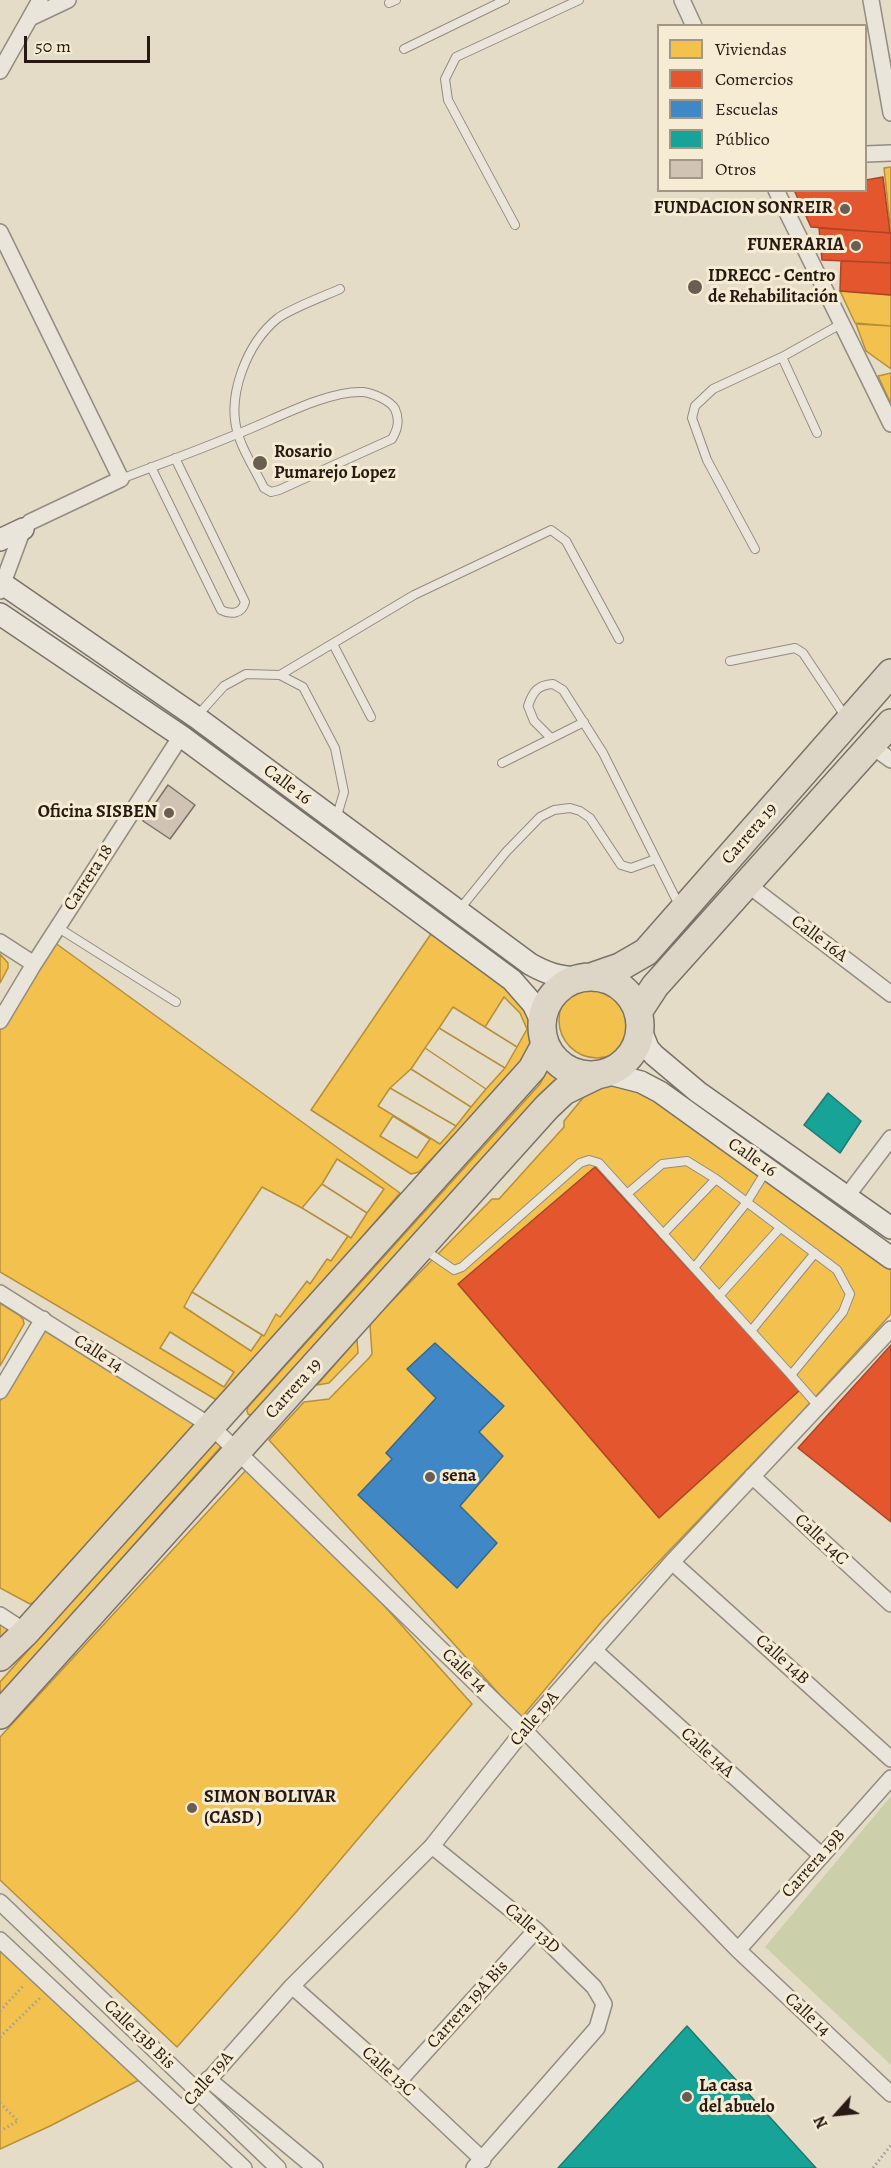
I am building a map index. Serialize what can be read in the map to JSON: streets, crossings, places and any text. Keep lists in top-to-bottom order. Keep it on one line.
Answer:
{"streets":{"highway":["Carrera 19"],"main road":["Calle 16"],"street":["Carrera 18","Calle 16A","Calle 14","Calle 14C","Calle 14B","Calle 19A","Calle 14A","Carrera 19B","Calle 13D","Carrera 19A Bis","Calle 13B Bis","Calle 13C"]},"crossings":[["Calle 16","Carrera 19"],["Calle 16","Carrera 18"],["Carrera 19","Calle 16A"],["Carrera 19","Calle 14"],["Calle 14","Calle 19A"],["Calle 14","Carrera 19B"],["Calle 14C","Calle 19A"],["Calle 14B","Calle 19A"],["Calle 19A","Calle 14A"],["Calle 19A","Calle 13D"],["Calle 19A","Calle 13B Bis"],["Calle 19A","Calle 13C"],["Calle 14A","Carrera 19B"],["Calle 13D","Carrera 19A Bis"],["Calle 13D","Calle 13C"],["Carrera 19A Bis","Calle 13C"]],"places":["FUNDACION SONREIR","FUNERARIA","IDRECC - Centro de Rehabilitación","Rosario Pumarejo Lopez","Oficina SISBEN","sena","SIMON BOLIVAR (CASD )","La casa del abuelo"],"legend":["Viviendas","Comercios","Escuelas","Público","Otros"],"scale_bar":"50 m","north":"bottom left"}
